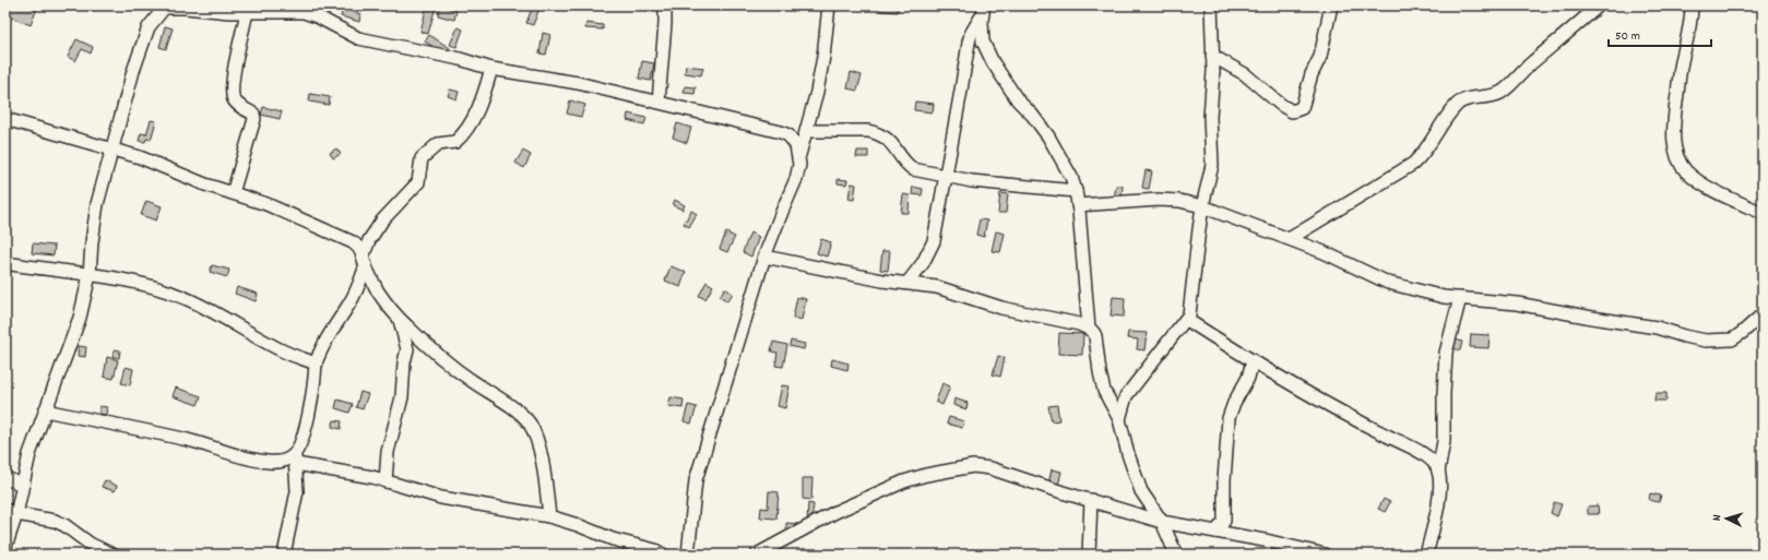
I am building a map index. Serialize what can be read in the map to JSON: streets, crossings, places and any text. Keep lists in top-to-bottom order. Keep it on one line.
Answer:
{"scale_bar":"50 m","north":"left"}
